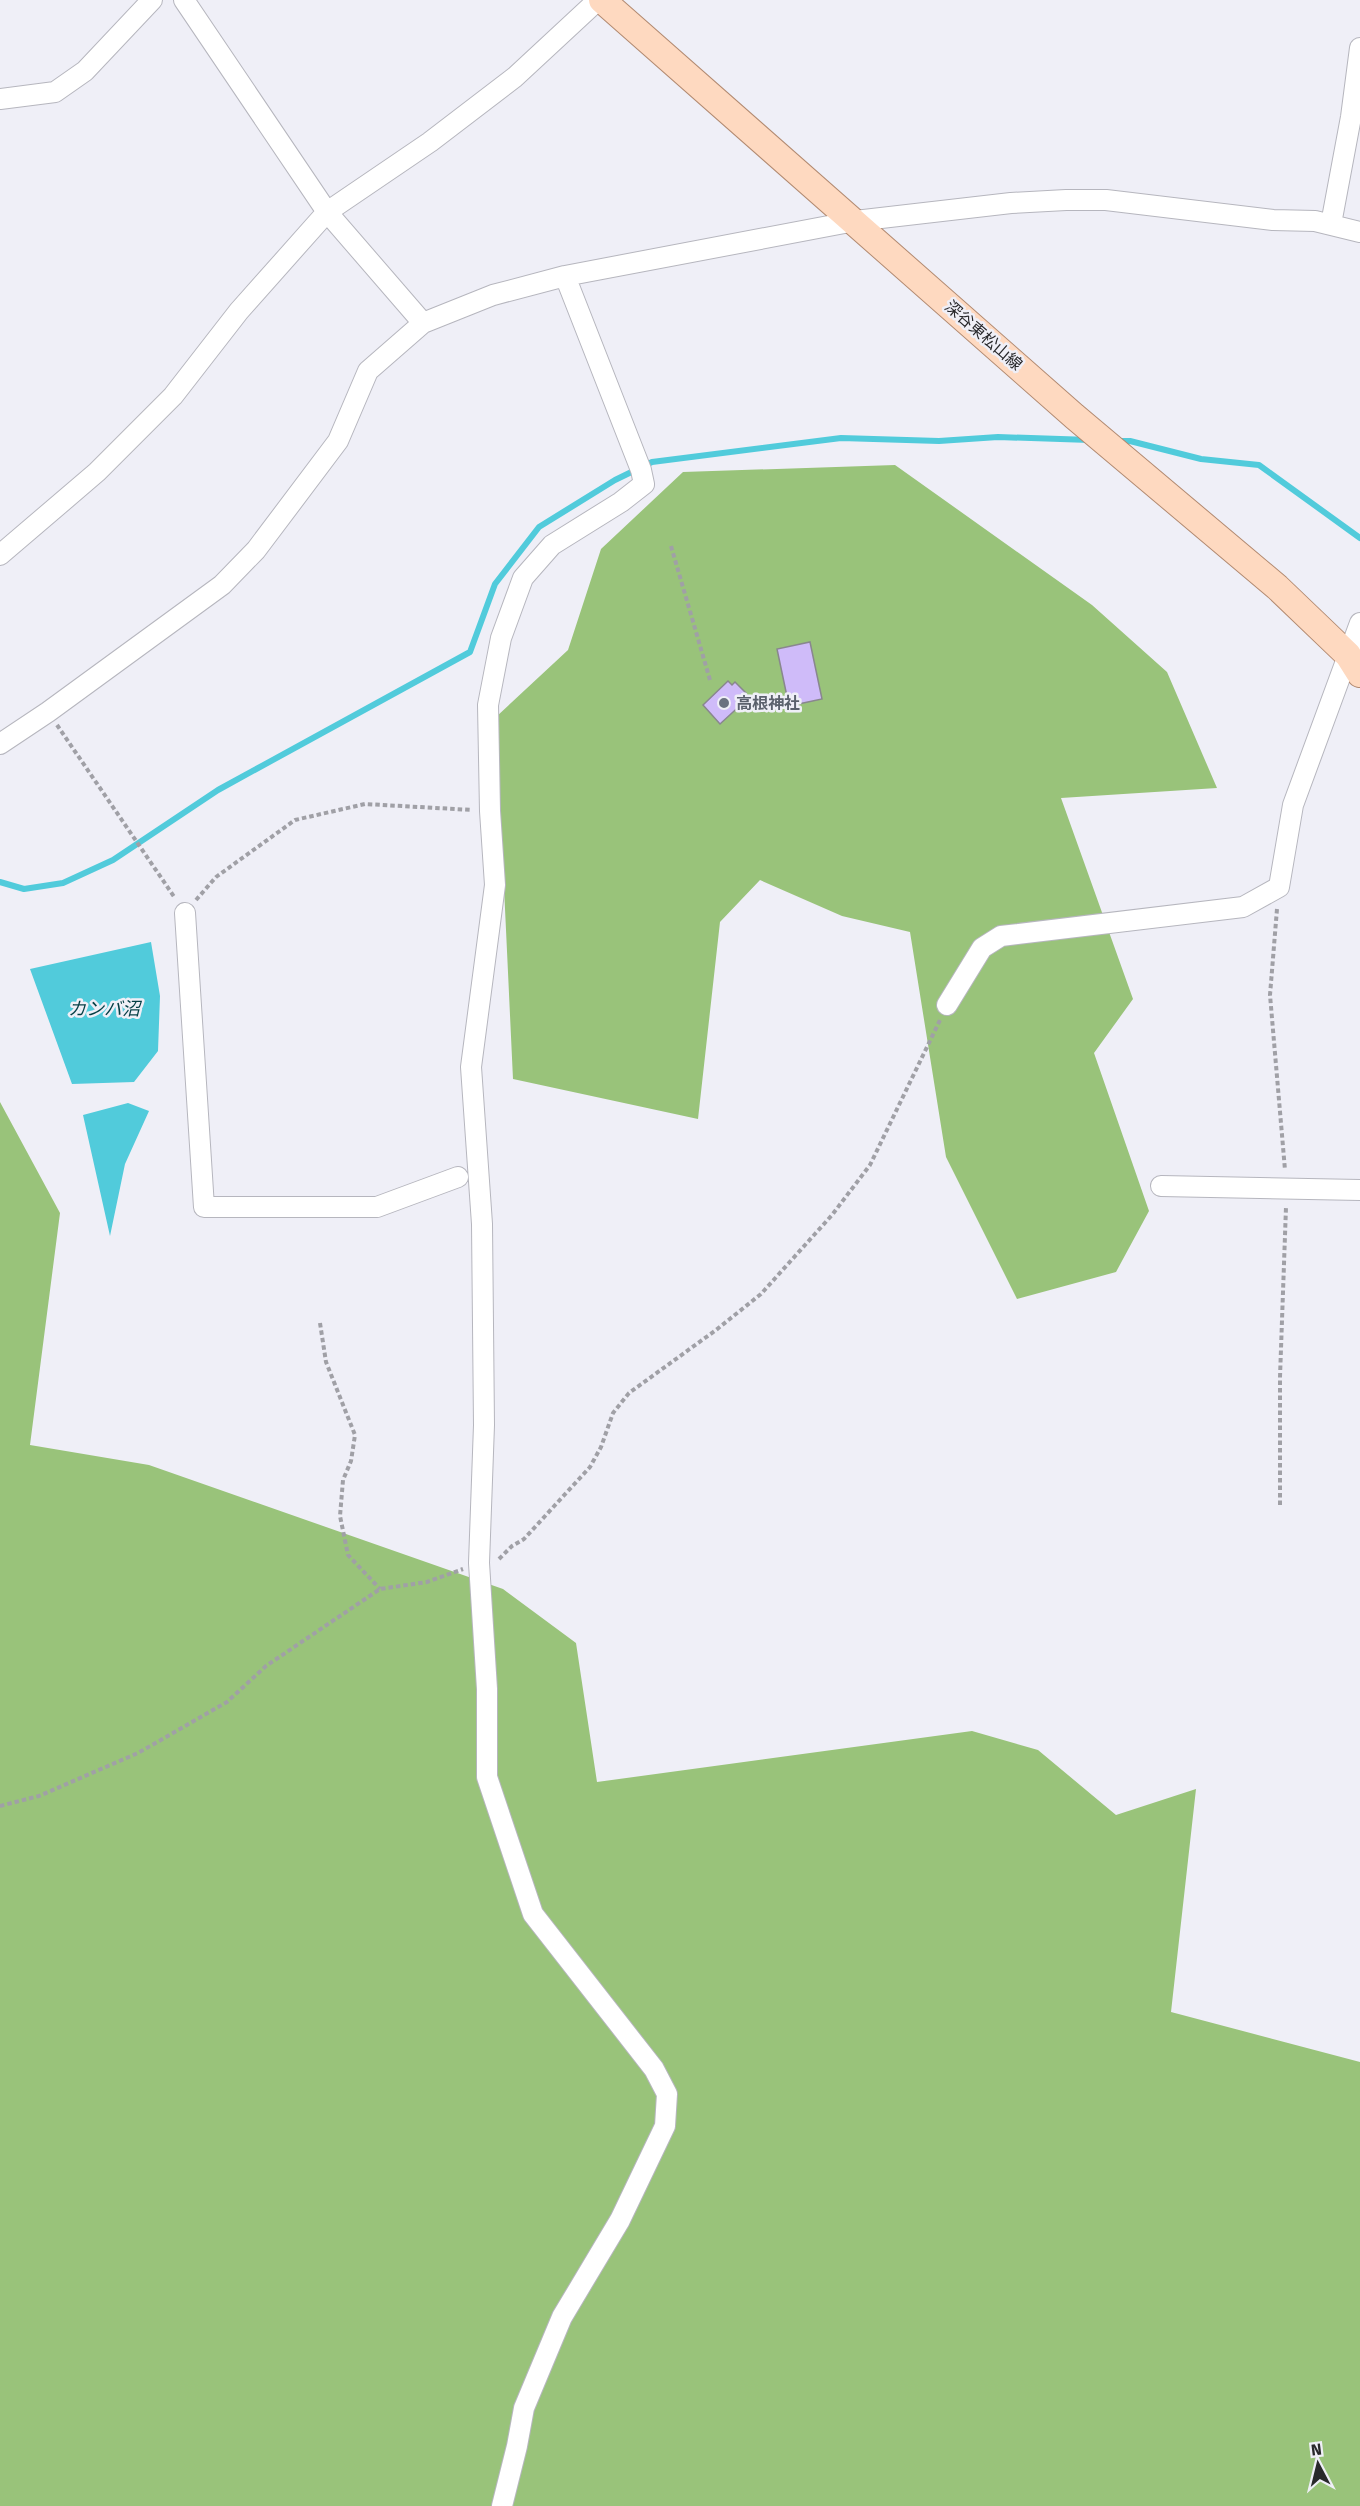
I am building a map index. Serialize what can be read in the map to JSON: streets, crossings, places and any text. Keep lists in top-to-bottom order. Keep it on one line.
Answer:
{"streets":{"main road":["深谷東松山線"]},"water":["カンバ沼"],"places":["高根神社"],"north":"top"}
